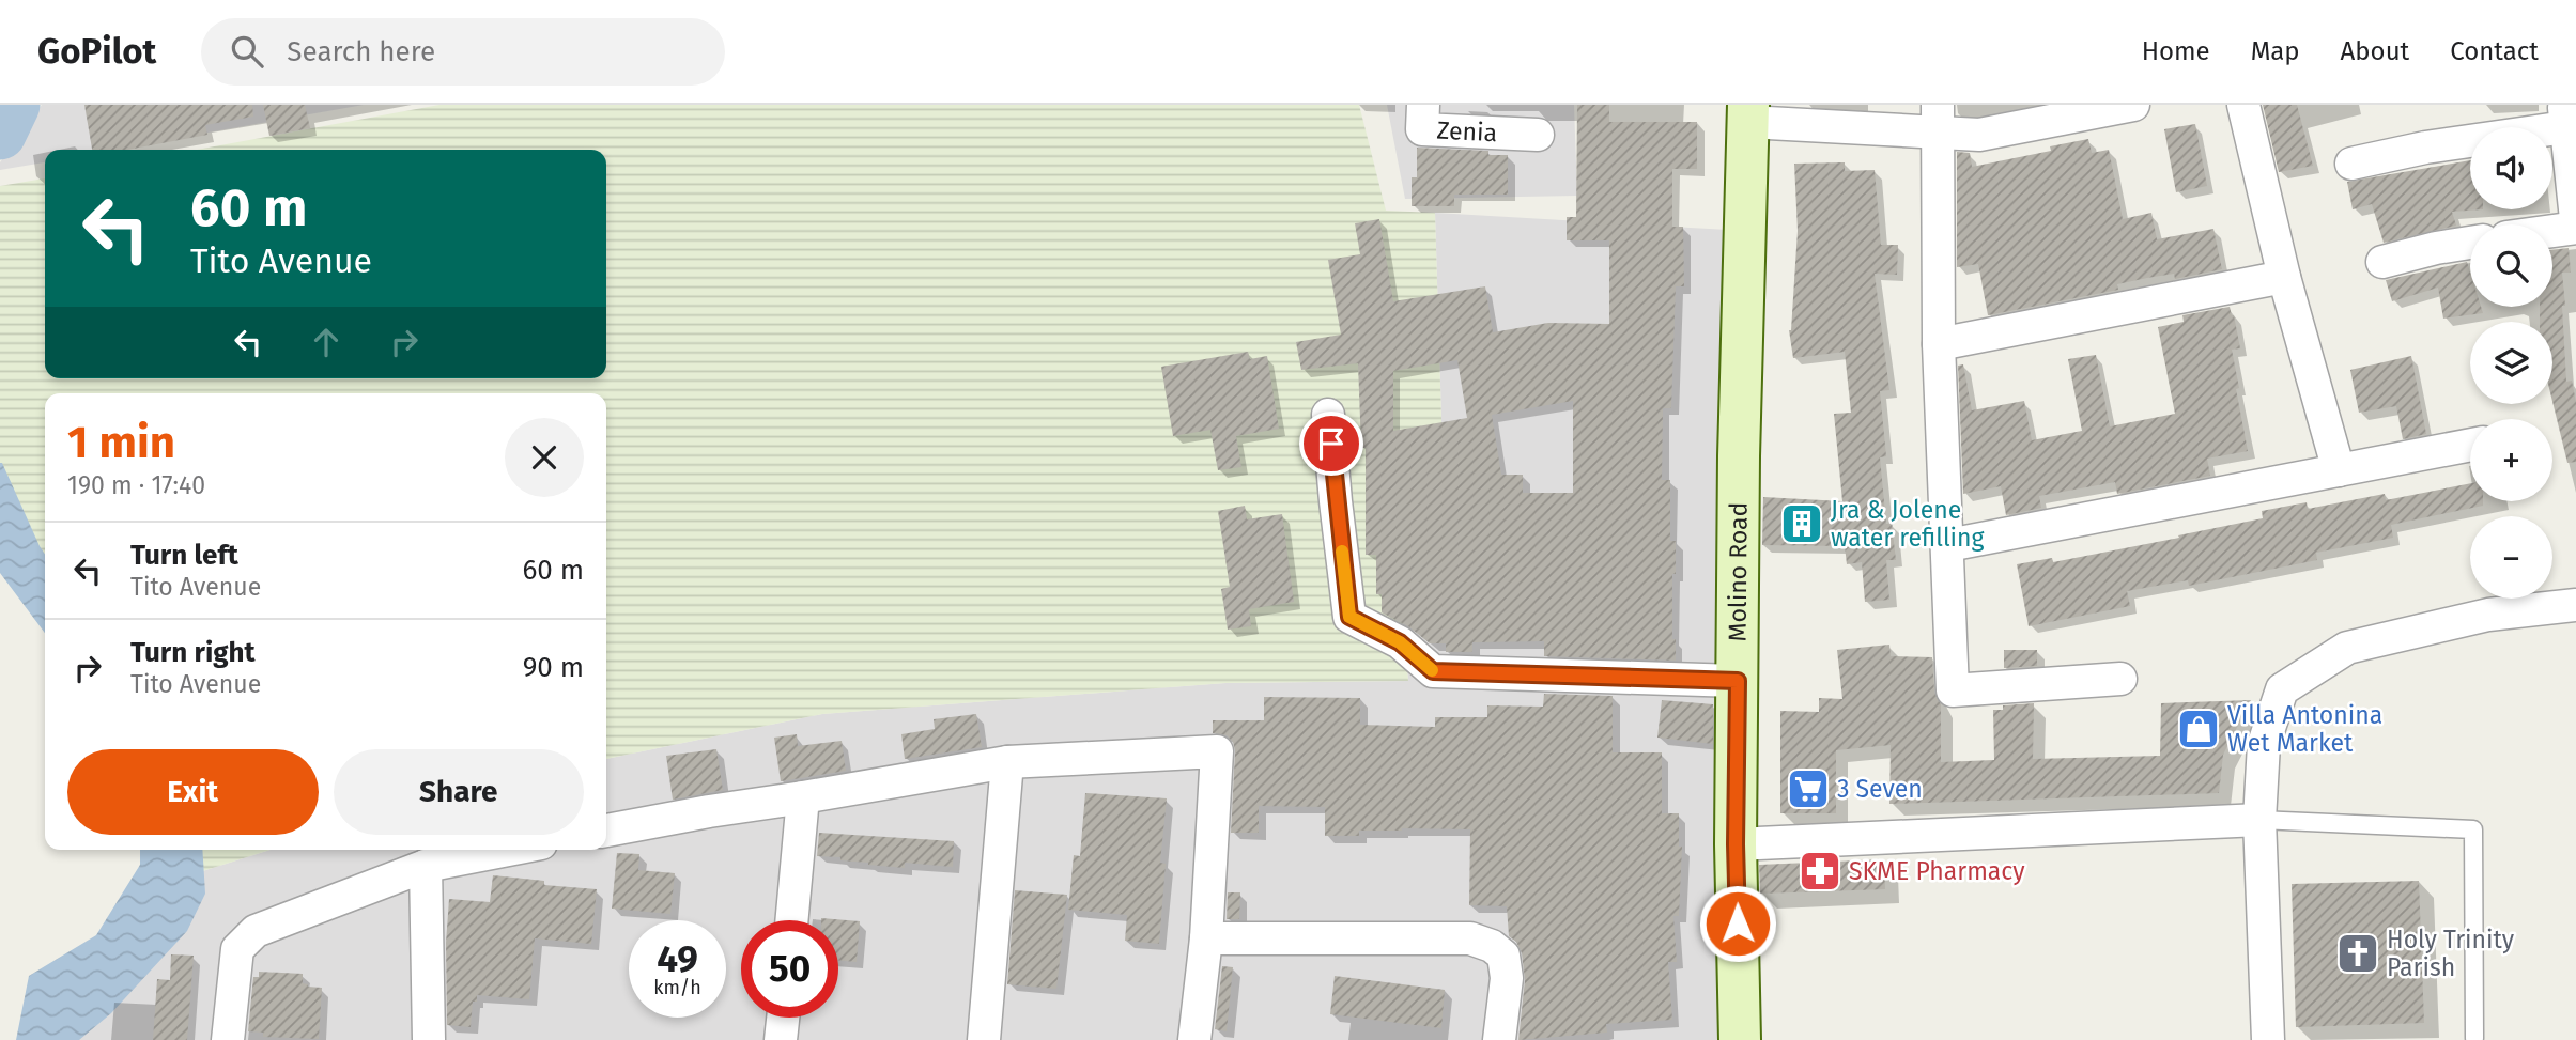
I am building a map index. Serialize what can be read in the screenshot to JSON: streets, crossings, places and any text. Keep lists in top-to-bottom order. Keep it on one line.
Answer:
{"streets":{"main road":["Molino Road"],"street":["Zenia"]},"places":{"building":["Jra & Jolene water refilling"],"shop":["Villa Antonina Wet Market"],"supermarket":["3 Seven"],"pharmacy":["SKME Pharmacy"],"church":["Holy Trinity Parish"]},"page":{"header":"GoPilot","search":"Search here","nav":["Home","Map","About","Contact"],"map_buttons":["+","−"],"turn":["60 m","Tito Avenue"],"heading":["1 min","190 m · 17:40"],"list":[{"name":"Turn left","note":"Tito Avenue","value":"60 m"},{"name":"Turn right","note":"Tito Avenue","value":"90 m"}],"buttons":["Exit","Share"],"speed":"49 km/h","limit":"50"}}
